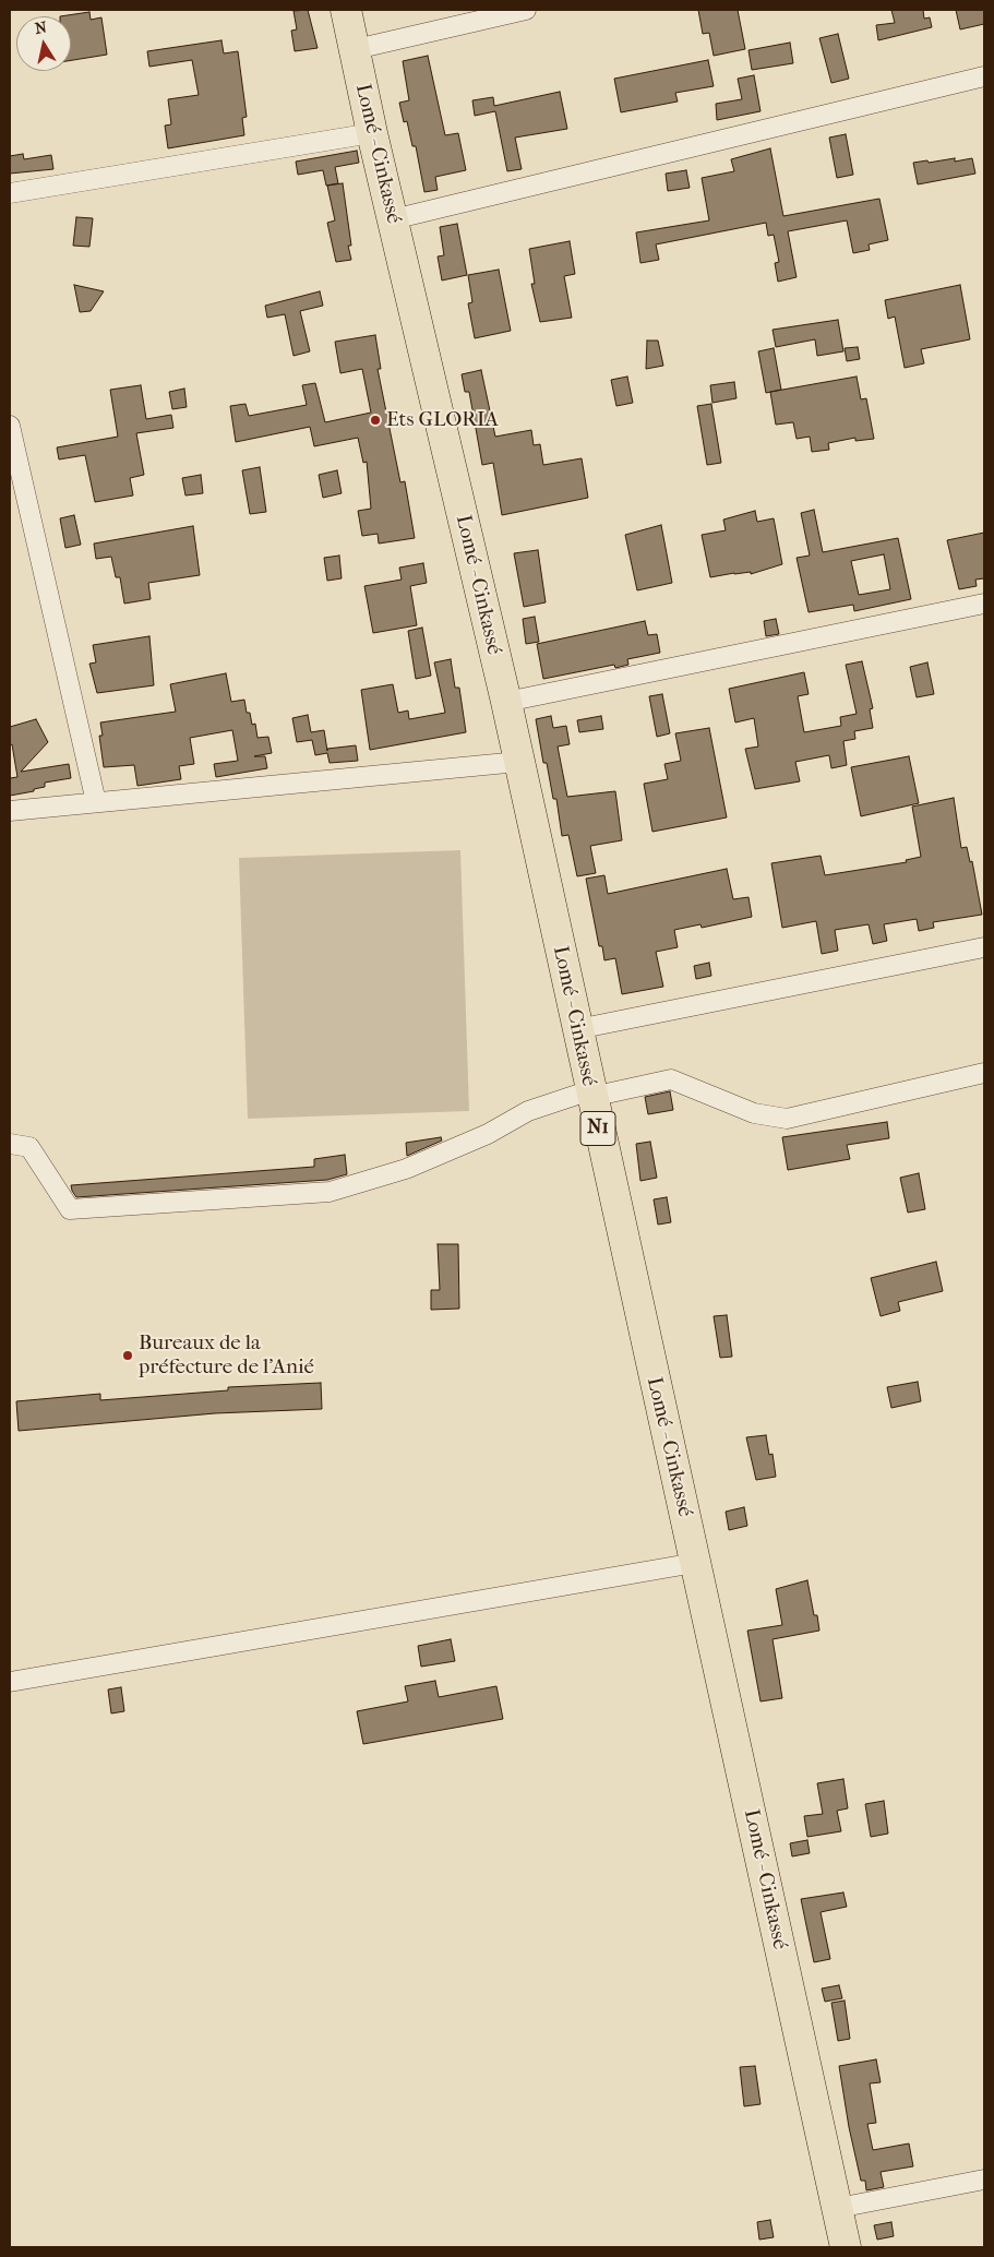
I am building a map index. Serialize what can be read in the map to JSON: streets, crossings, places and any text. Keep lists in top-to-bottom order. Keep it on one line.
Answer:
{"streets":{"highway":["Lomé - Cinkassé","N1"]},"places":["Ets GLORIA","Bureaux de la préfecture de l'Anié"],"north":"top"}
